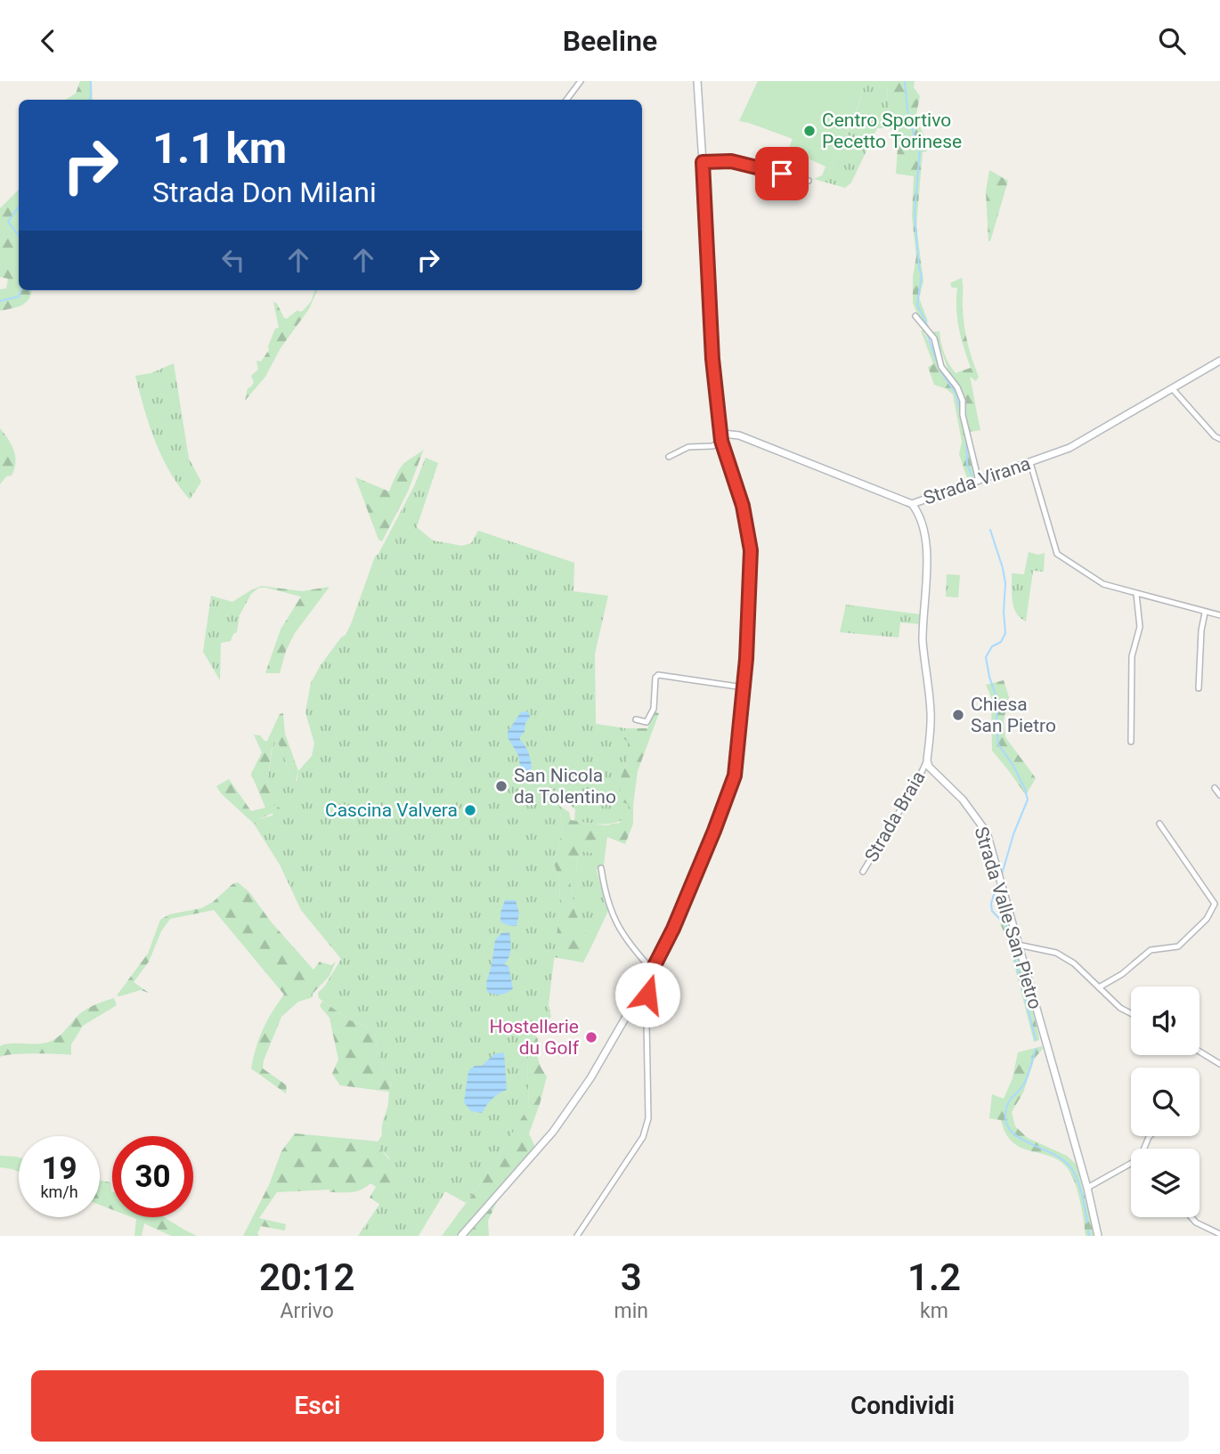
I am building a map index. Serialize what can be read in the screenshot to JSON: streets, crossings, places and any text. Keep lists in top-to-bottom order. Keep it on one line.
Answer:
{"streets":{"street":["Strada Virana","Strada Braia","Strada Valle San Pietro"]},"crossings":[["Strada Braia","Strada Valle San Pietro"]],"places":["Centro Sportivo Pecetto Torinese","Chiesa San Pietro","San Nicola da Tolentino","Cascina Valvera","Hostellerie du Golf"],"page":{"header":"Beeline","turn":["1.1 km","Strada Don Milani"],"speed":"19 km/h","limit":"30","eta":["20:12","Arrivo","3","min","1.2","km"],"buttons":["Esci","Condividi"]}}
